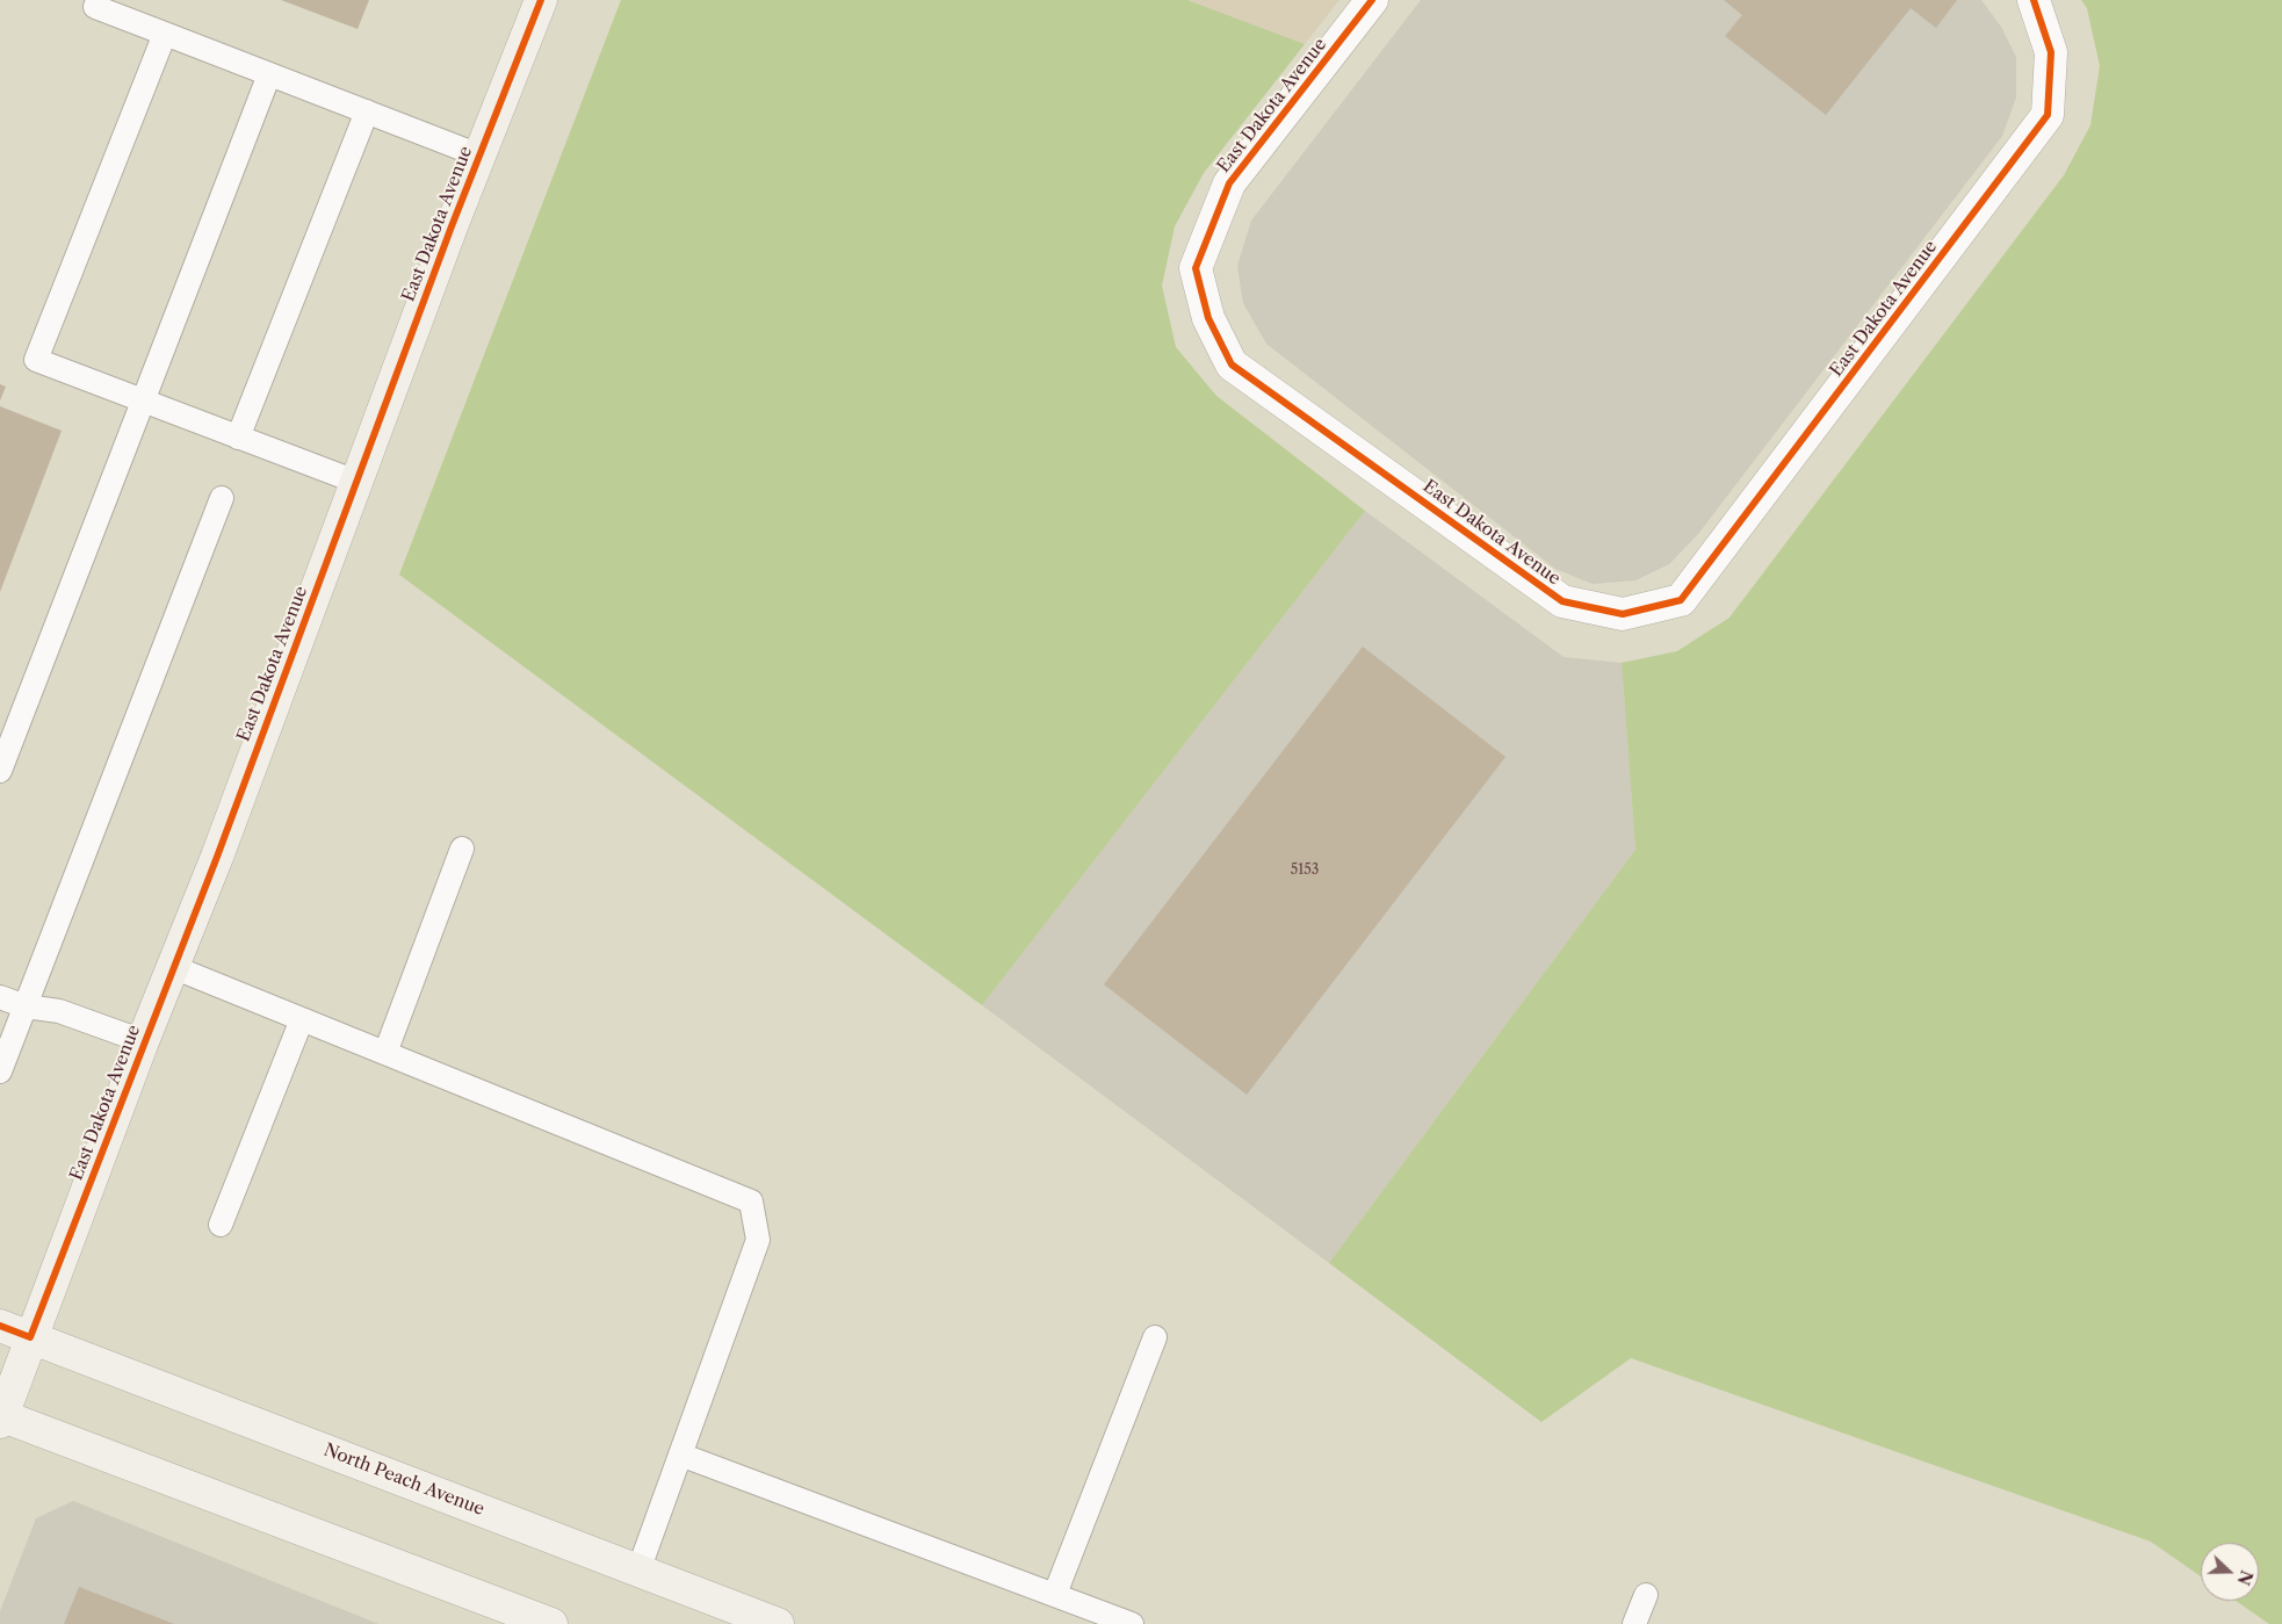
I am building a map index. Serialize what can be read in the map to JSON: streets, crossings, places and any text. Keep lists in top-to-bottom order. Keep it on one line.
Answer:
{"streets":{"street":["East Dakota Avenue","North Peach Avenue"]},"crossings":[["East Dakota Avenue","North Peach Avenue"]],"house_numbers":["5153"],"north":"right"}
